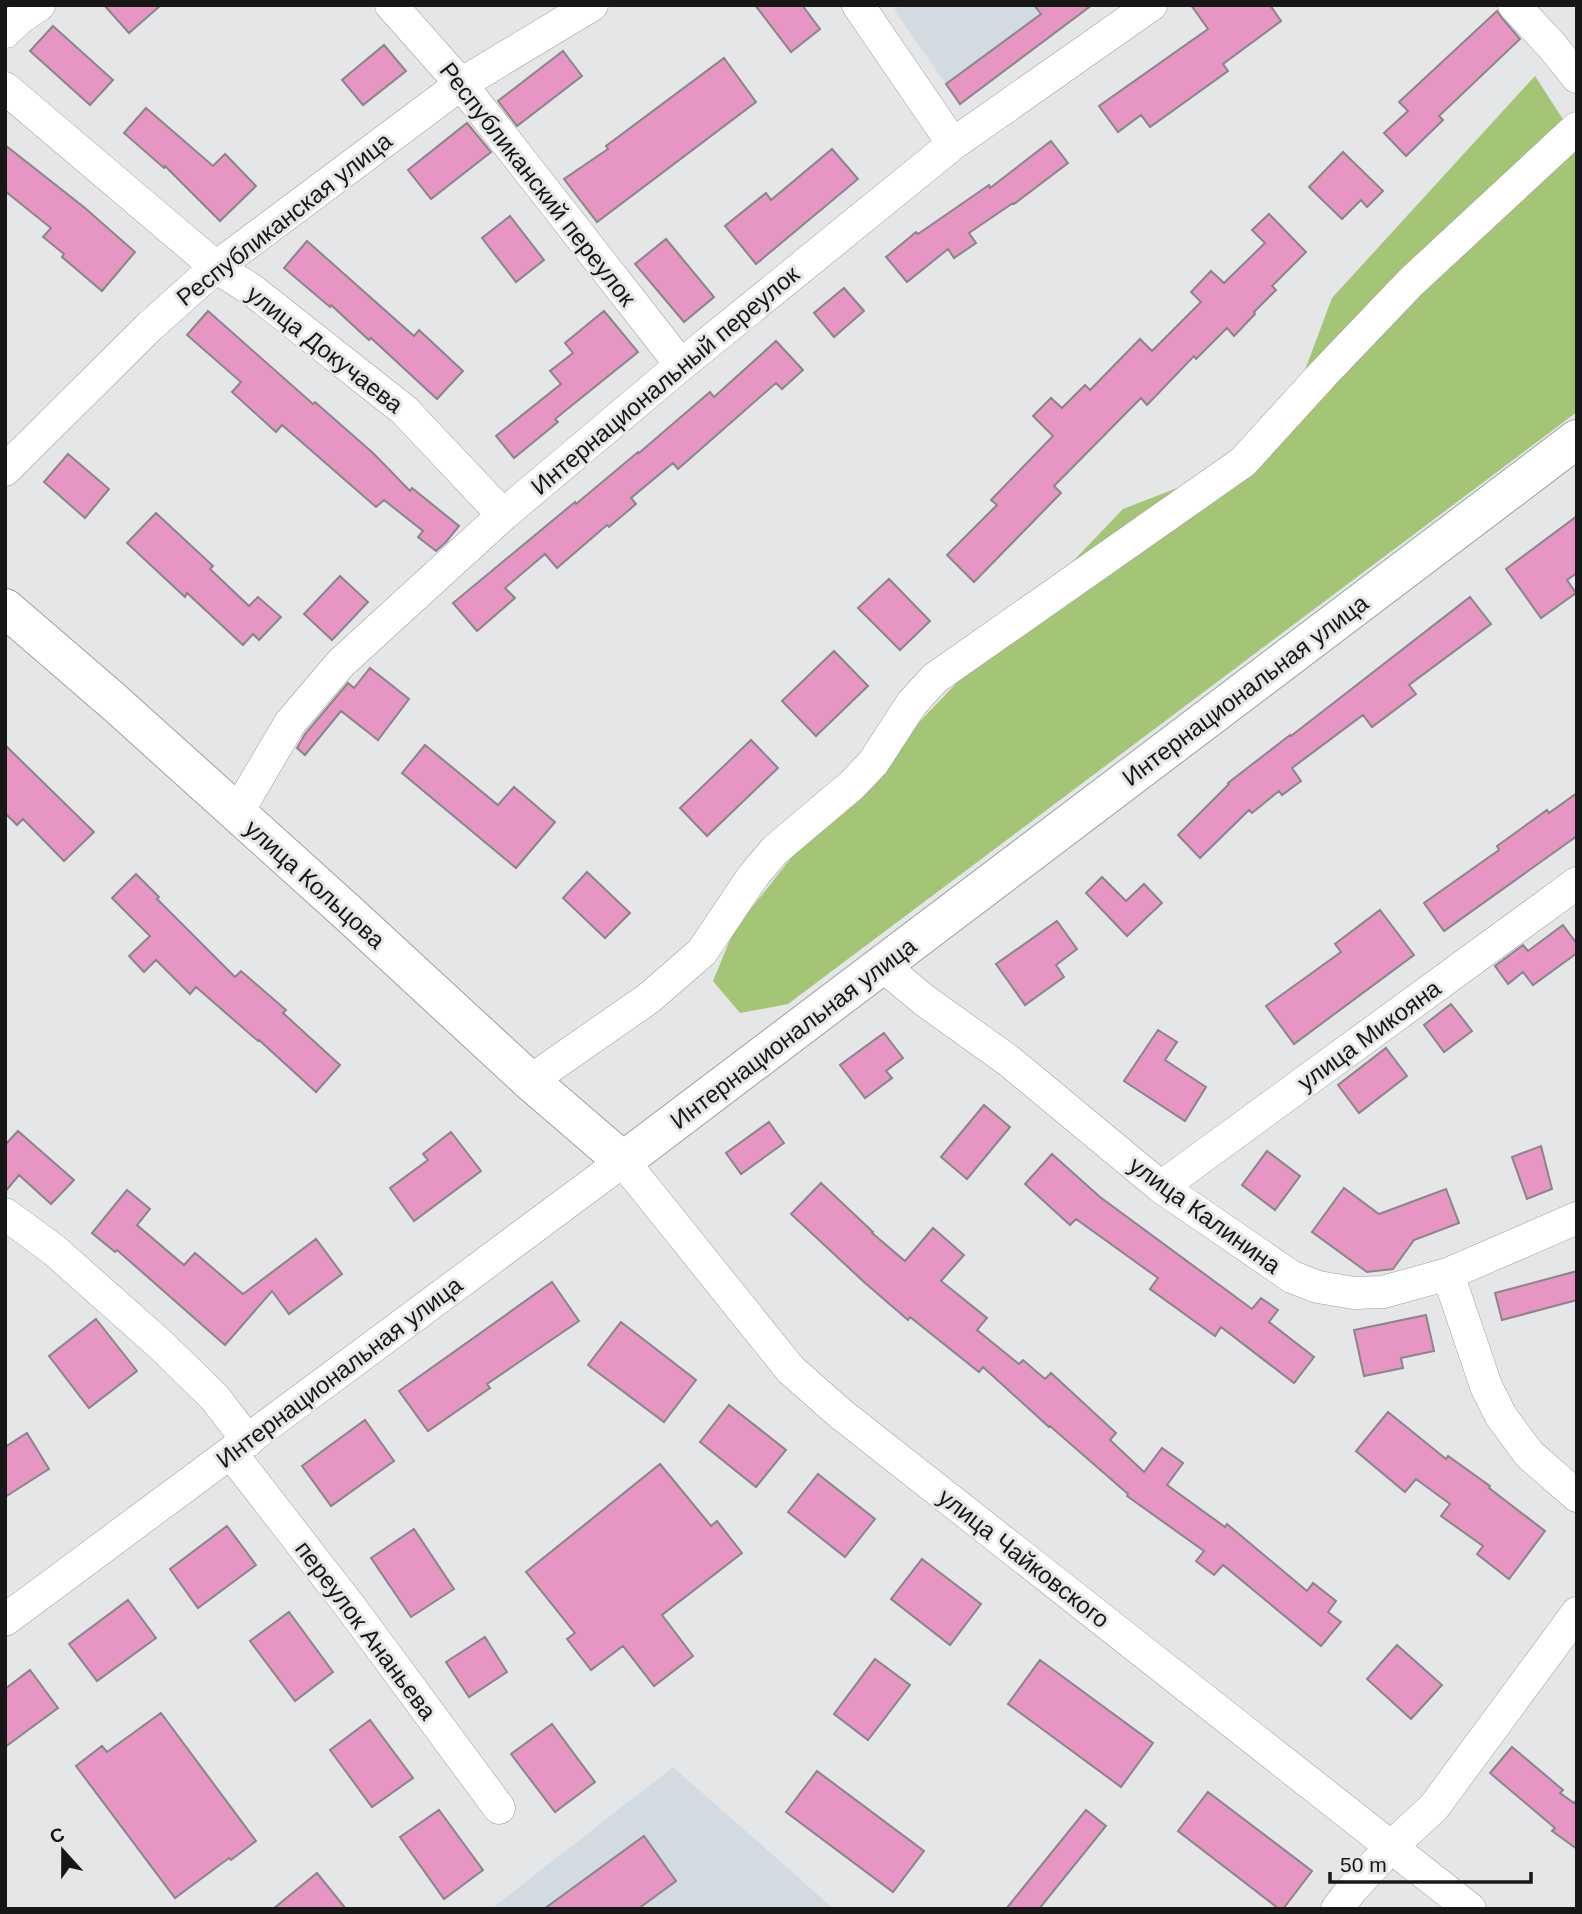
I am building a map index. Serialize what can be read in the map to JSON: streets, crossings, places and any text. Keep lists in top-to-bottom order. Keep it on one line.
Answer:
{"streets":{"main road":["Интернациональная улица","улица Кольцова"],"street":["Республиканский переулок","Республиканская улица","улица Докучаева","Интернациональный переулок","улица Микояна","улица Калинина","улица Чайковского","переулок Ананьева"]},"crossings":[["Республиканский переулок","Республиканская улица"],["Республиканский переулок","Интернациональный переулок"],["Республиканская улица","улица Докучаева"],["улица Докучаева","Интернациональный переулок"],["Интернациональный переулок","улица Кольцова"],["Интернациональная улица","улица Кольцова"],["Интернациональная улица","улица Калинина"],["Интернациональная улица","улица Чайковского"],["Интернациональная улица","переулок Ананьева"],["улица Кольцова","улица Чайковского"],["улица Микояна","улица Калинина"]],"scale_bar":"50 m","north":"top"}
